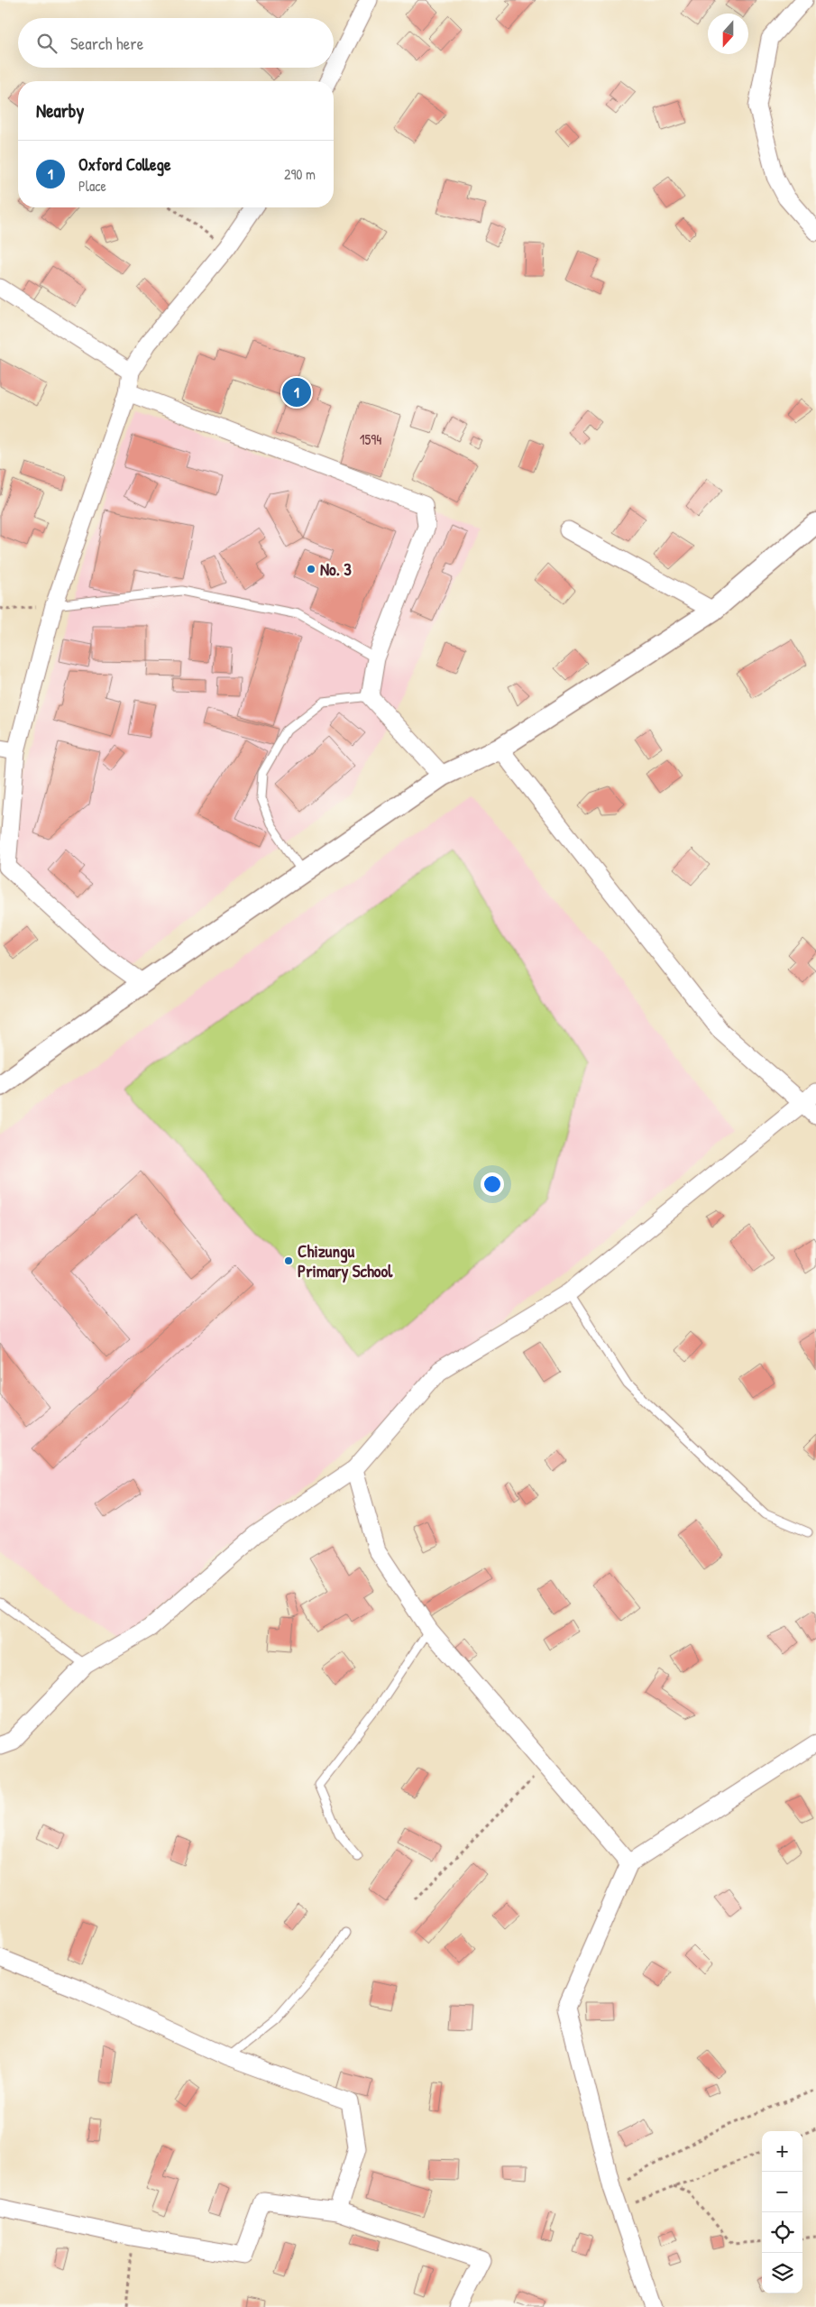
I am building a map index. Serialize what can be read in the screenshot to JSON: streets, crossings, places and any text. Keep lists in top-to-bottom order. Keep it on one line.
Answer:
{"places":["No. 3","Chizungu Primary School"],"house_numbers":["1594"],"north":"bottom","page":{"search":"Search here","heading":"Nearby","list":[{"mark":"1","name":"Oxford College","note":"Place","value":"290 m"}],"pins":"1","map_buttons":["+","−"]}}
